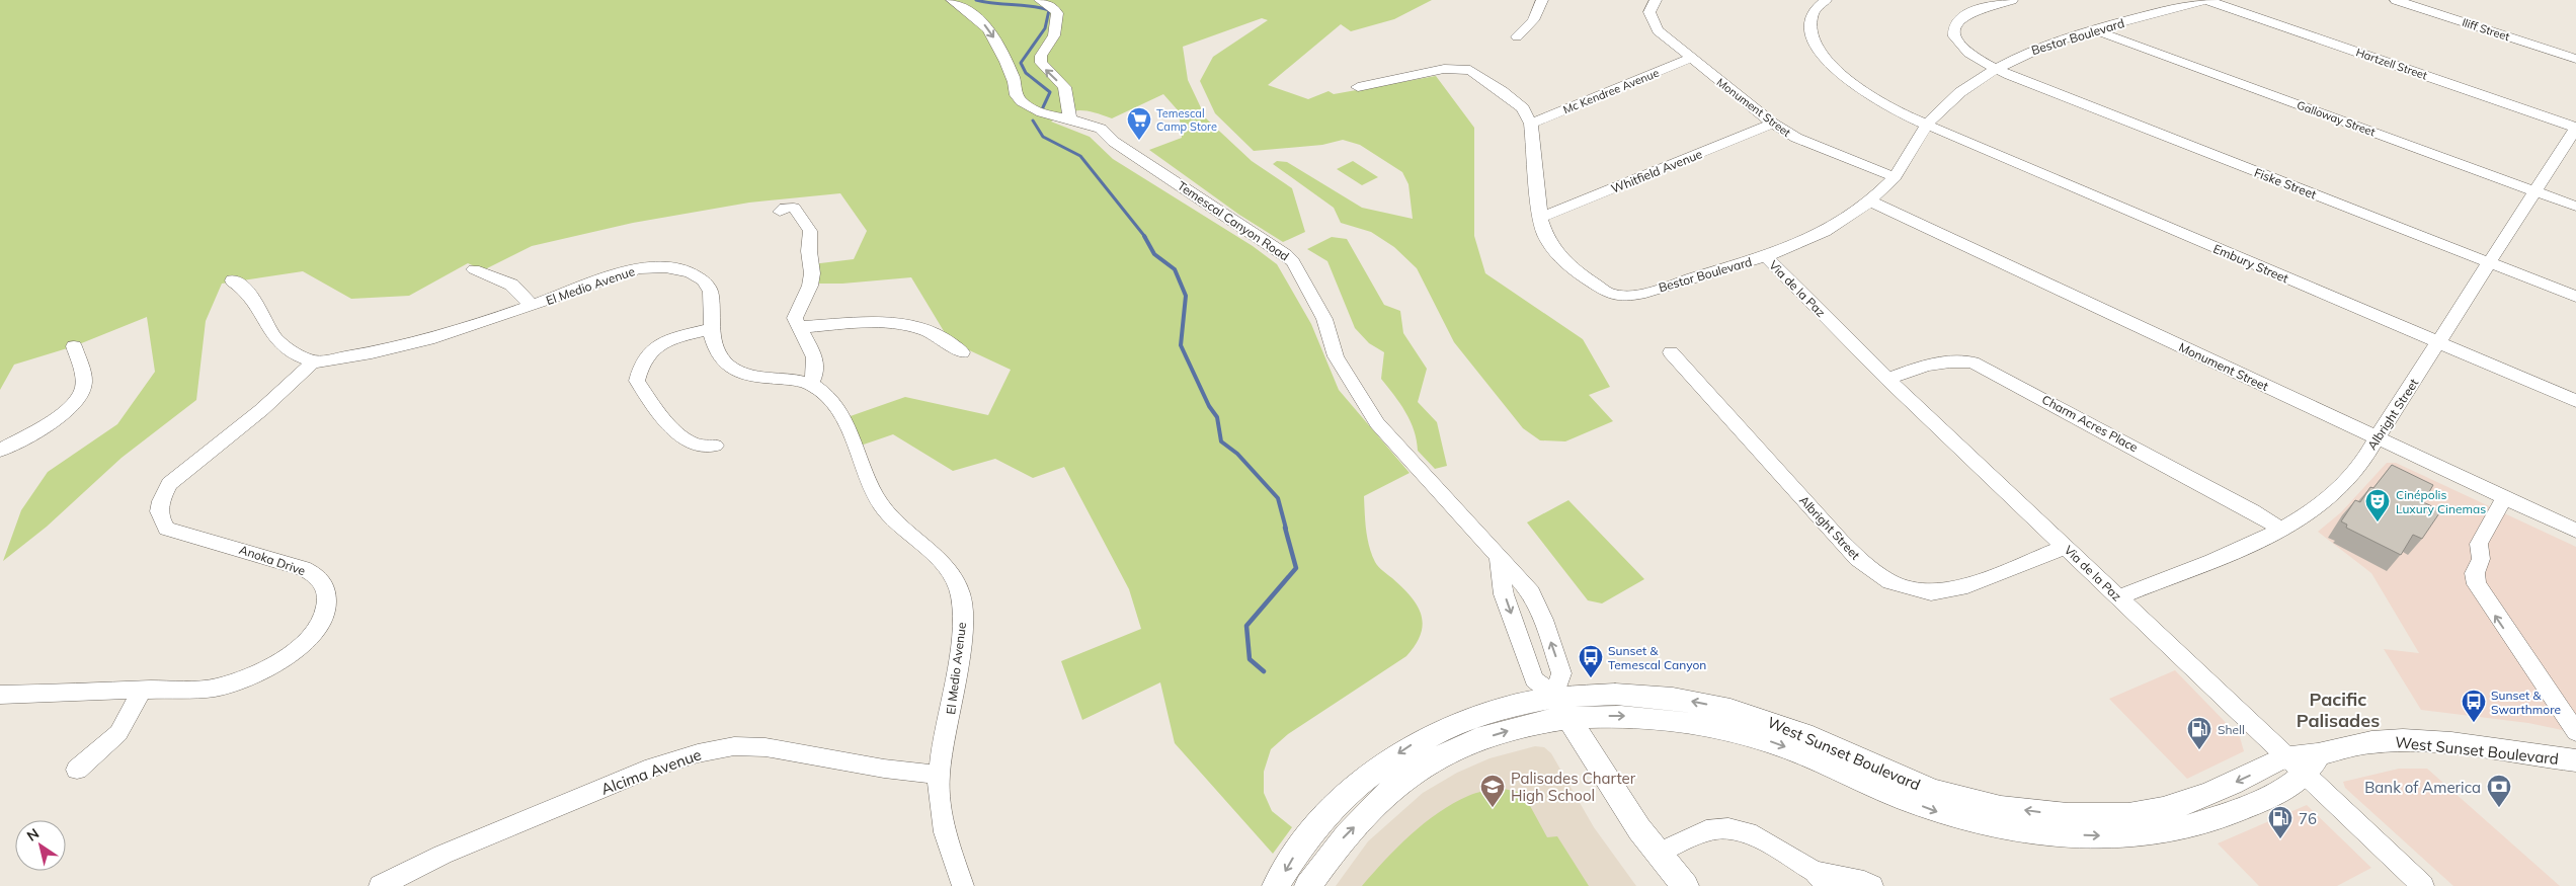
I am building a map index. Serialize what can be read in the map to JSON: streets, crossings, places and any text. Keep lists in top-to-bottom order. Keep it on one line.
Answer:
{"streets":{"main road":["West Sunset Boulevard"],"street":["Iliff Street","Bestor Boulevard","Hartzell Street","Mc Kendree Avenue","Monument Street","Galloway Street","Whitfield Avenue","Fiske Street","Temescal Canyon Road","Embury Street","El Medio Avenue","Via de la Paz","Albright Street","Charm Acres Place","Anoka Drive","Alcima Avenue"]},"crossings":[["Bestor Boulevard","Hartzell Street"],["Bestor Boulevard","Mc Kendree Avenue"],["Bestor Boulevard","Monument Street"],["Bestor Boulevard","Galloway Street"],["Bestor Boulevard","Whitfield Avenue"],["Bestor Boulevard","Fiske Street"],["Bestor Boulevard","Embury Street"],["Bestor Boulevard","Via de la Paz"],["Hartzell Street","Albright Street"],["Mc Kendree Avenue","Monument Street"],["Monument Street","Whitfield Avenue"],["Monument Street","Albright Street"],["Galloway Street","Albright Street"],["Fiske Street","Albright Street"],["Temescal Canyon Road","West Sunset Boulevard"],["Embury Street","Albright Street"],["El Medio Avenue","Anoka Drive"],["El Medio Avenue","Alcima Avenue"],["Via de la Paz","Albright Street"],["Via de la Paz","Charm Acres Place"],["Via de la Paz","West Sunset Boulevard"],["Albright Street","Charm Acres Place"]],"districts":["Pacific Palisades"],"places":{"supermarket":["Temescal Camp Store"],"theatre":["Cinépolis Luxury Cinemas"],"bus stop":["Sunset & Temescal Canyon","Sunset & Swarthmore"],"fuel station":["Shell","76"],"school or university":["Palisades Charter High School"],"bank":["Bank of America"]},"north":"top left"}
